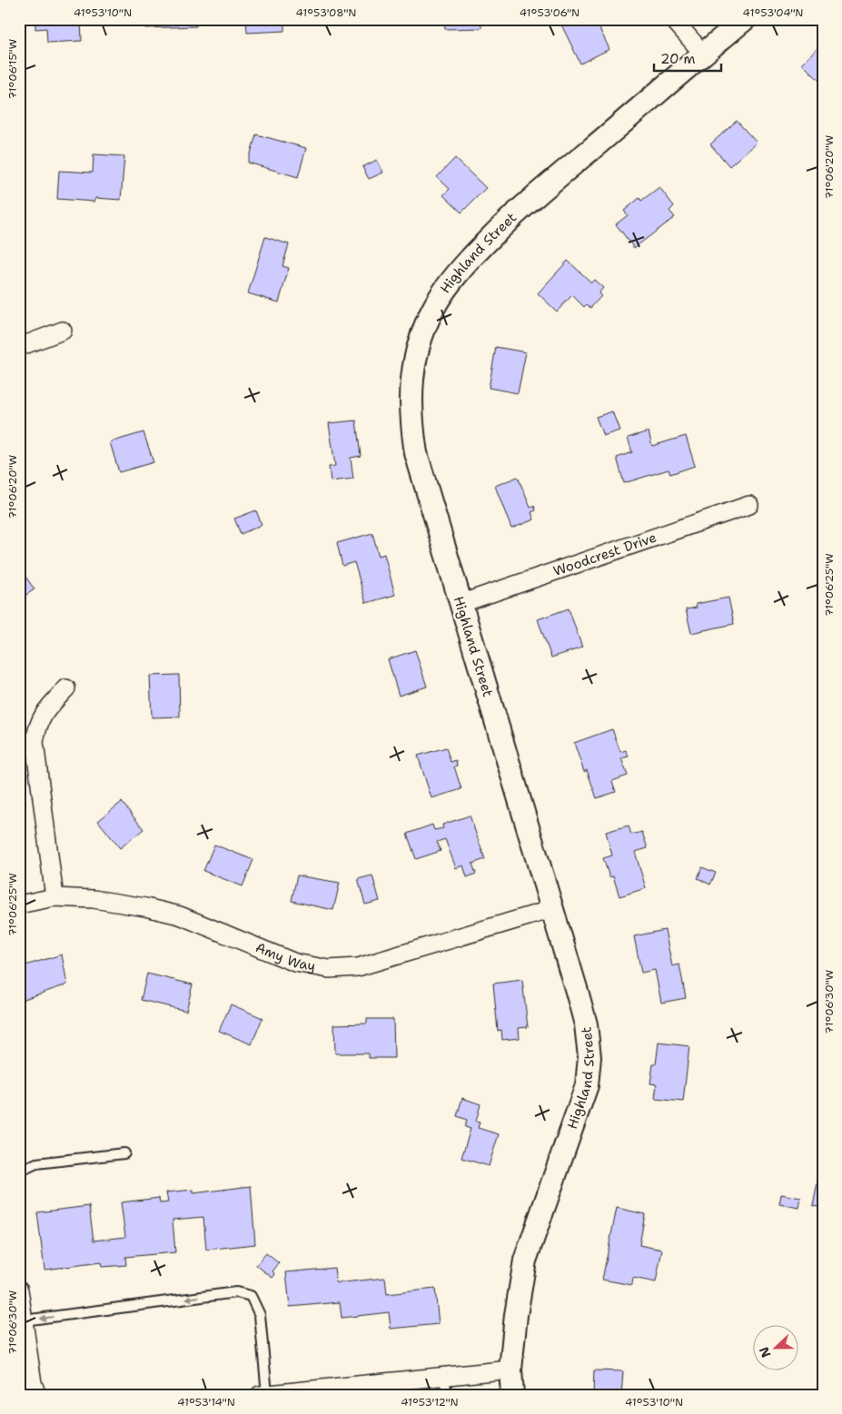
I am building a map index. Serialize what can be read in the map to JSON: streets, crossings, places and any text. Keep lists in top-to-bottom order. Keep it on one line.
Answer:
{"streets":{"street":["Highland Street","Woodcrest Drive","Amy Way"]},"crossings":[["Highland Street","Woodcrest Drive"],["Highland Street","Amy Way"]],"scale_bar":"20 m","north":"left","coordinates":["41°53'10\"N","41°53'08\"N","41°53'06\"N","41°53'04\"N","71°06'15\"W","71°06'20\"W","71°06'25\"W","71°06'30\"W","41°53'14\"N","41°53'12\"N"]}
